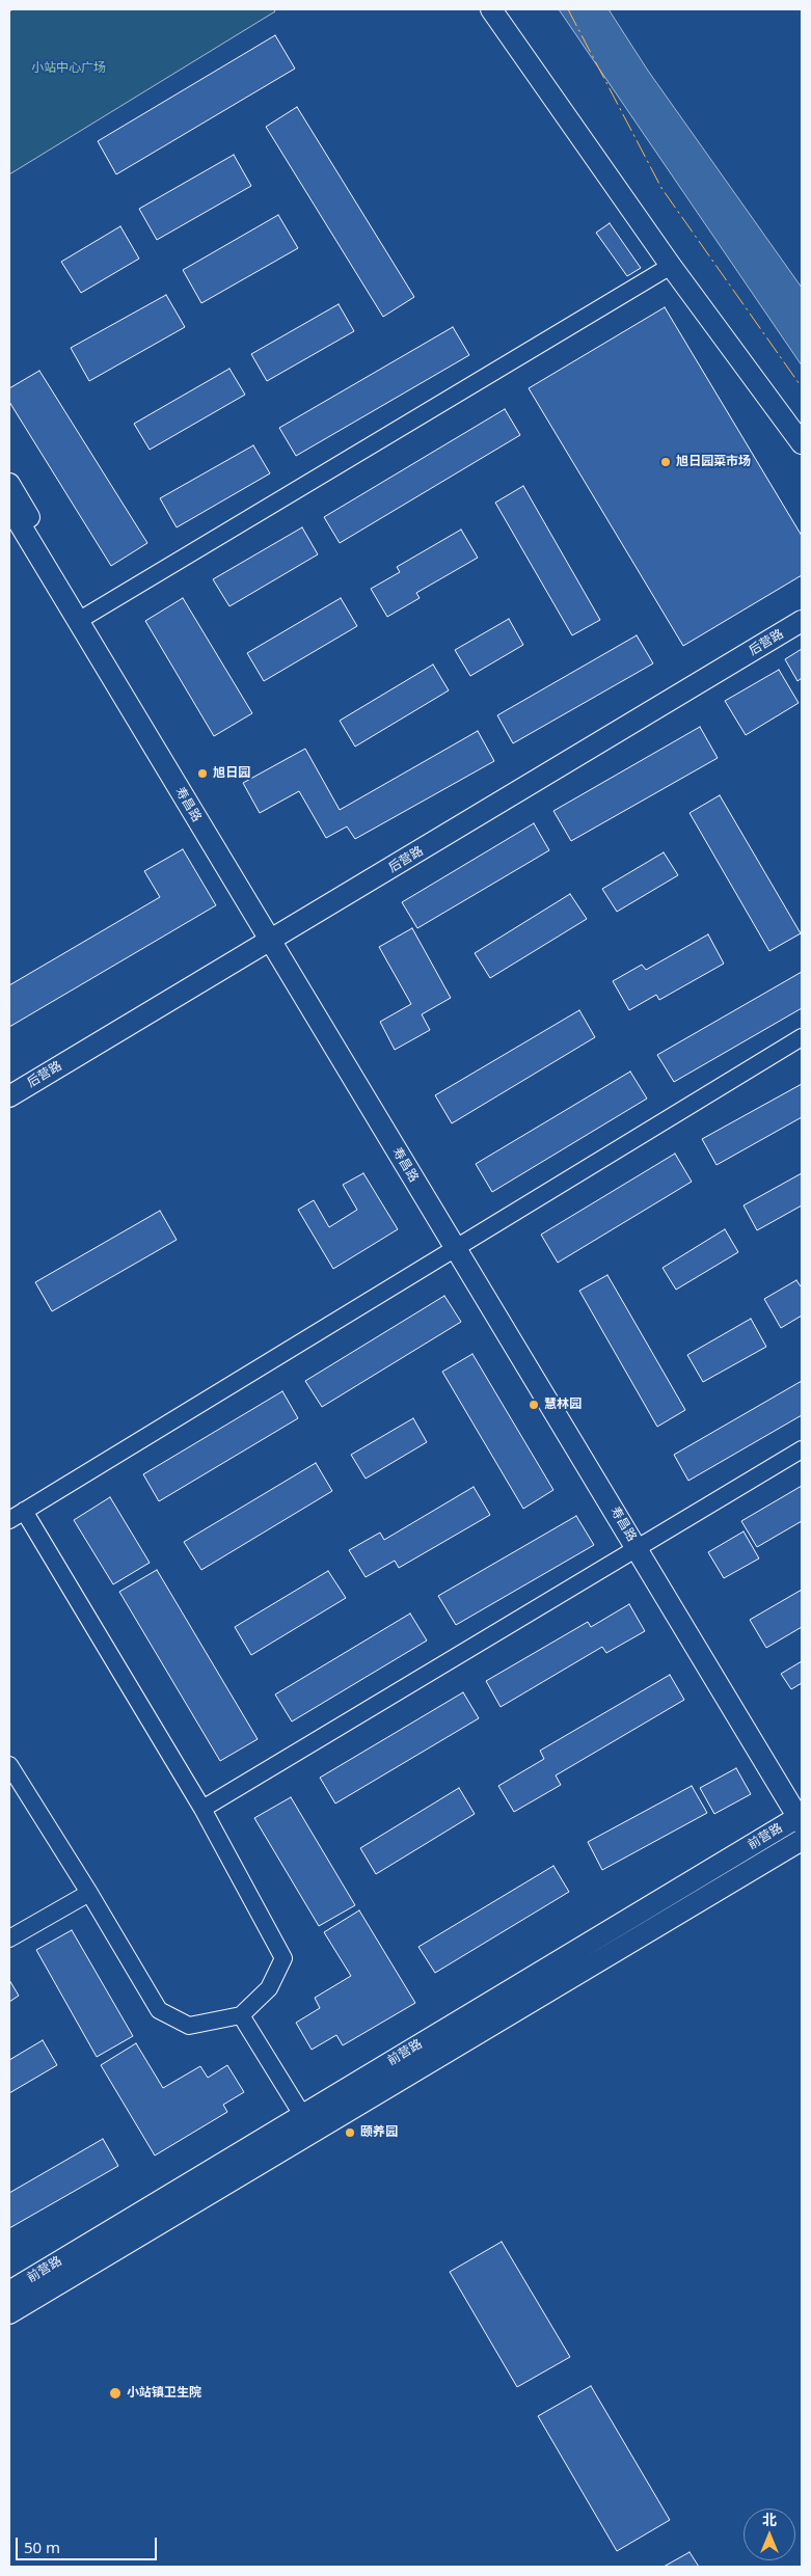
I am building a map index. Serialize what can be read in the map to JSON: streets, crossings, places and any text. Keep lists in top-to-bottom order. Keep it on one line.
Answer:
{"streets":{"street":["后营路","寿昌路","前营路"]},"crossings":[["后营路","寿昌路"],["寿昌路","前营路"]],"parks":["小站中心广场"],"places":["旭日园菜市场","旭日园","慧林园","颐养园","小站镇卫生院"],"scale_bar":"50 m","north":"top"}
